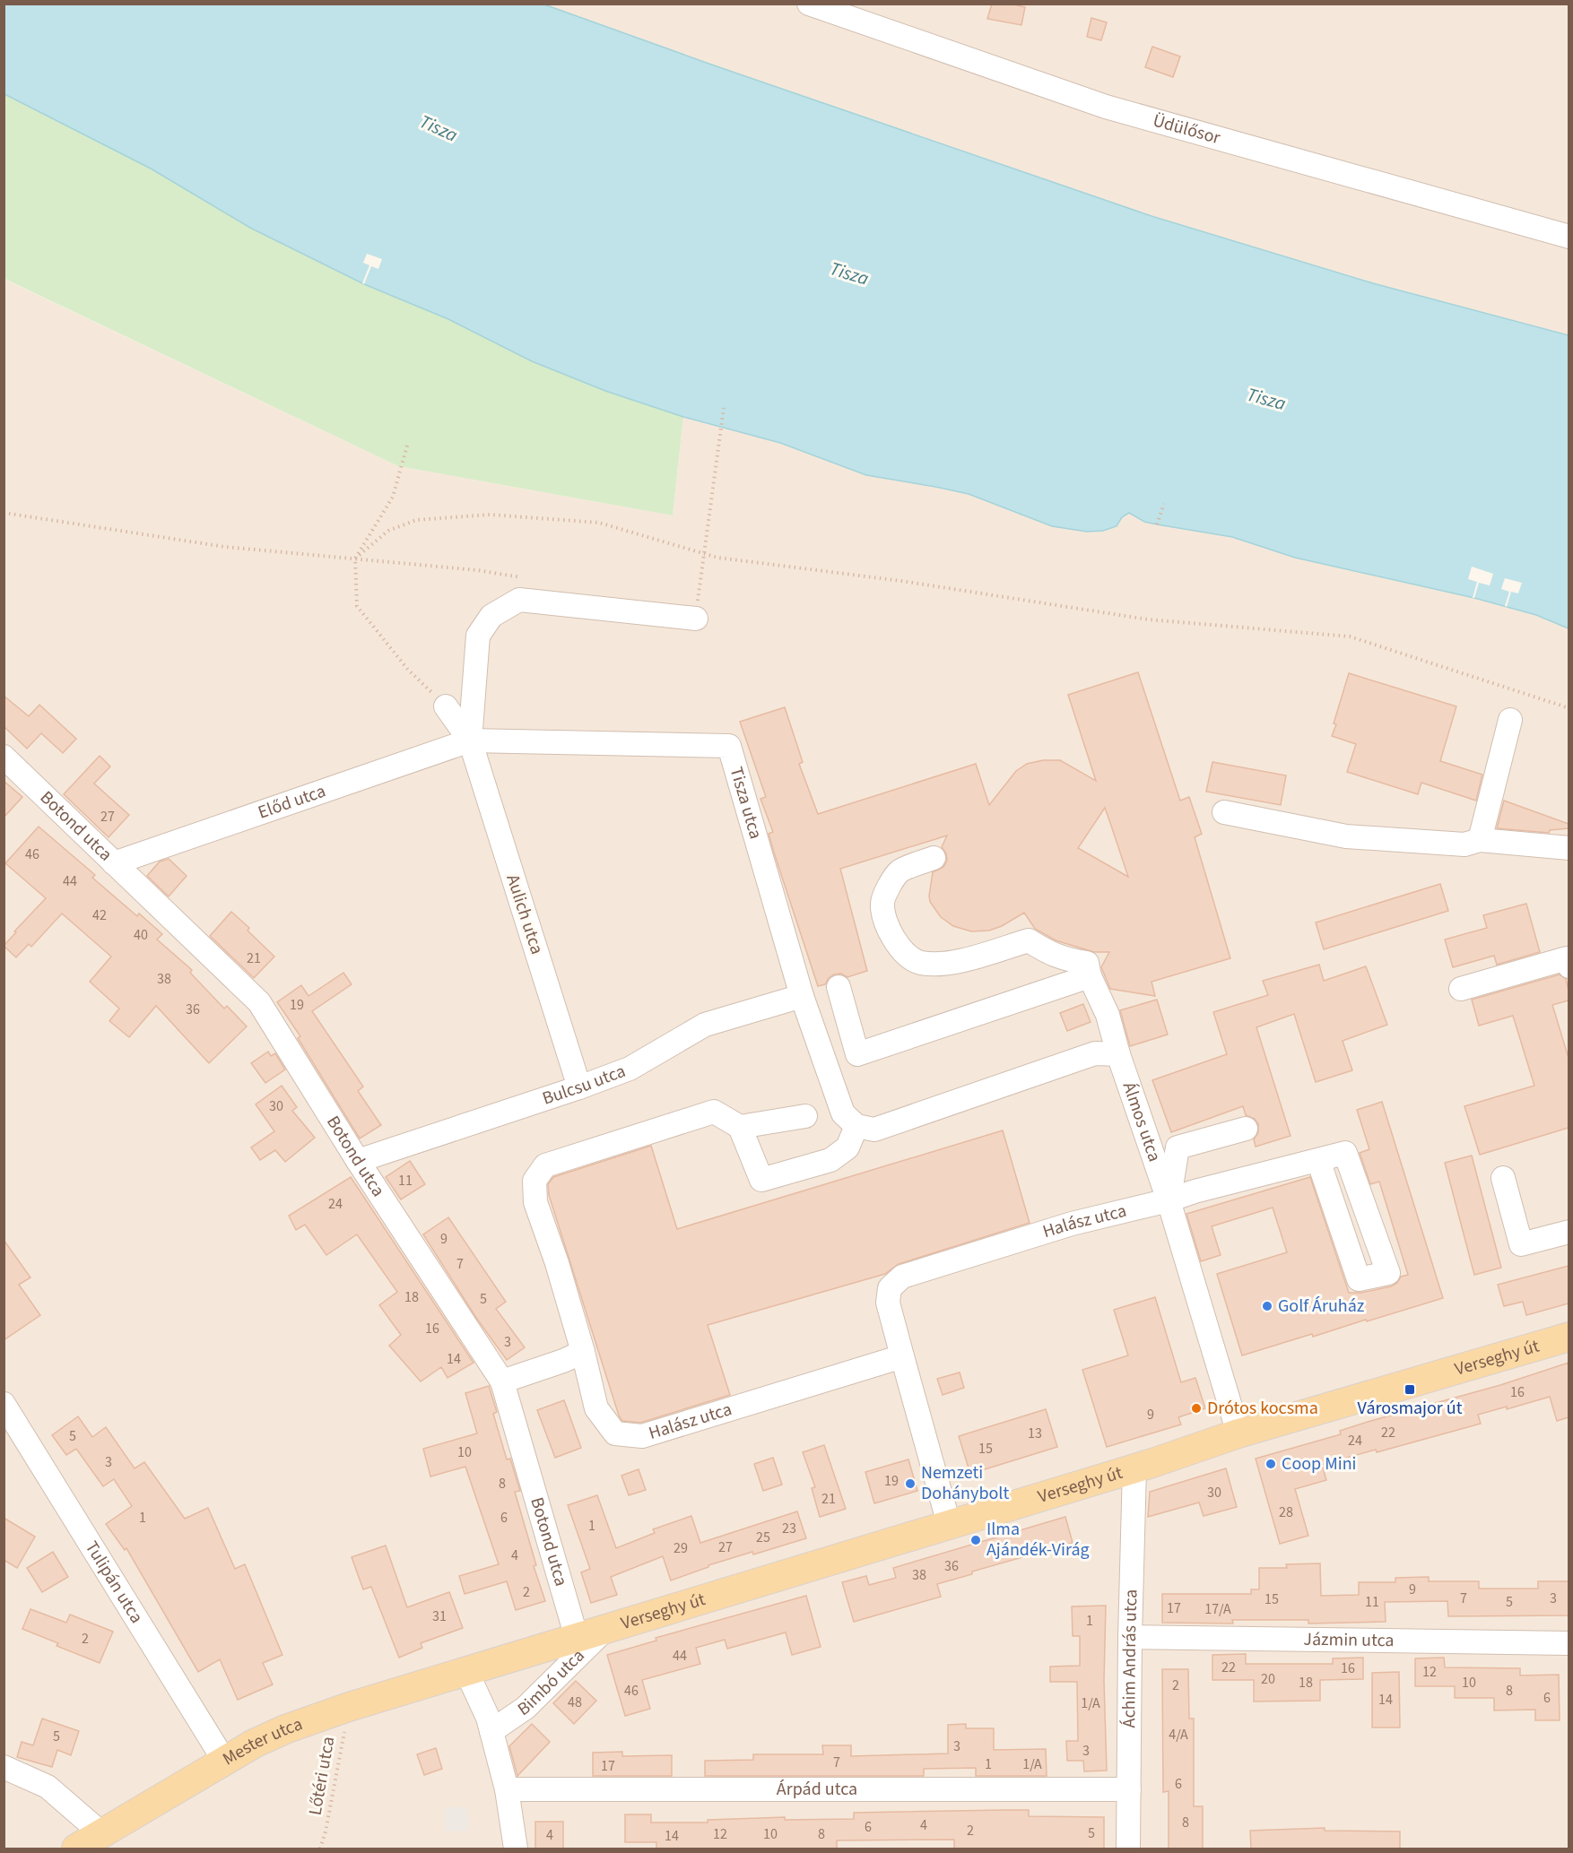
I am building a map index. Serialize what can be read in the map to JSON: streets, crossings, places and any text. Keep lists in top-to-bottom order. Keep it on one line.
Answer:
{"streets":{"main road":["Verseghy út","Mester utca"],"street":["Üdülősor","Előd utca","Tisza utca","Botond utca","Aulich utca","Bulcsu utca","Álmos utca","Halász utca","Tulipán utca","Jázmin utca","Áchim András utca","Bimbó utca","Árpád utca"],"path":["Lőtéri utca"]},"crossings":[["Előd utca","Tisza utca"],["Előd utca","Botond utca"],["Előd utca","Aulich utca"],["Tisza utca","Aulich utca"],["Tisza utca","Bulcsu utca"],["Botond utca","Bulcsu utca"],["Botond utca","Verseghy út"],["Aulich utca","Bulcsu utca"],["Álmos utca","Halász utca"],["Álmos utca","Verseghy út"],["Halász utca","Verseghy út"],["Verseghy út","Áchim András utca"],["Verseghy út","Bimbó utca"],["Verseghy út","Mester utca"],["Tulipán utca","Mester utca"],["Jázmin utca","Áchim András utca"],["Áchim András utca","Árpád utca"],["Mester utca","Lőtéri utca"]],"water":["Tisza"],"places":{"other":["Golf Áruház","Drótos kocsma","Coop Mini","Nemzeti Dohánybolt","Ilma Ajándék-Virág"],"transit":["Városmajor út"]},"house_numbers":["27","46","44","42","40","21","38","19","36","30","11","24","9","7","18","5","16","3","14","16","9","22","13","5","24","15","10","3","19","8","30","21","28","1","6","1","23","25","27","29","4","36","38","9","2","7","3","15","11","5","17","17/A","31","1","2","44","22","16","12","20","18","10","2","46","8","6","14","48","1/A","4/A","5","3","3","7","1","1/A","17","6","8","4","6","2","5","12","10","8","4","14"]}
